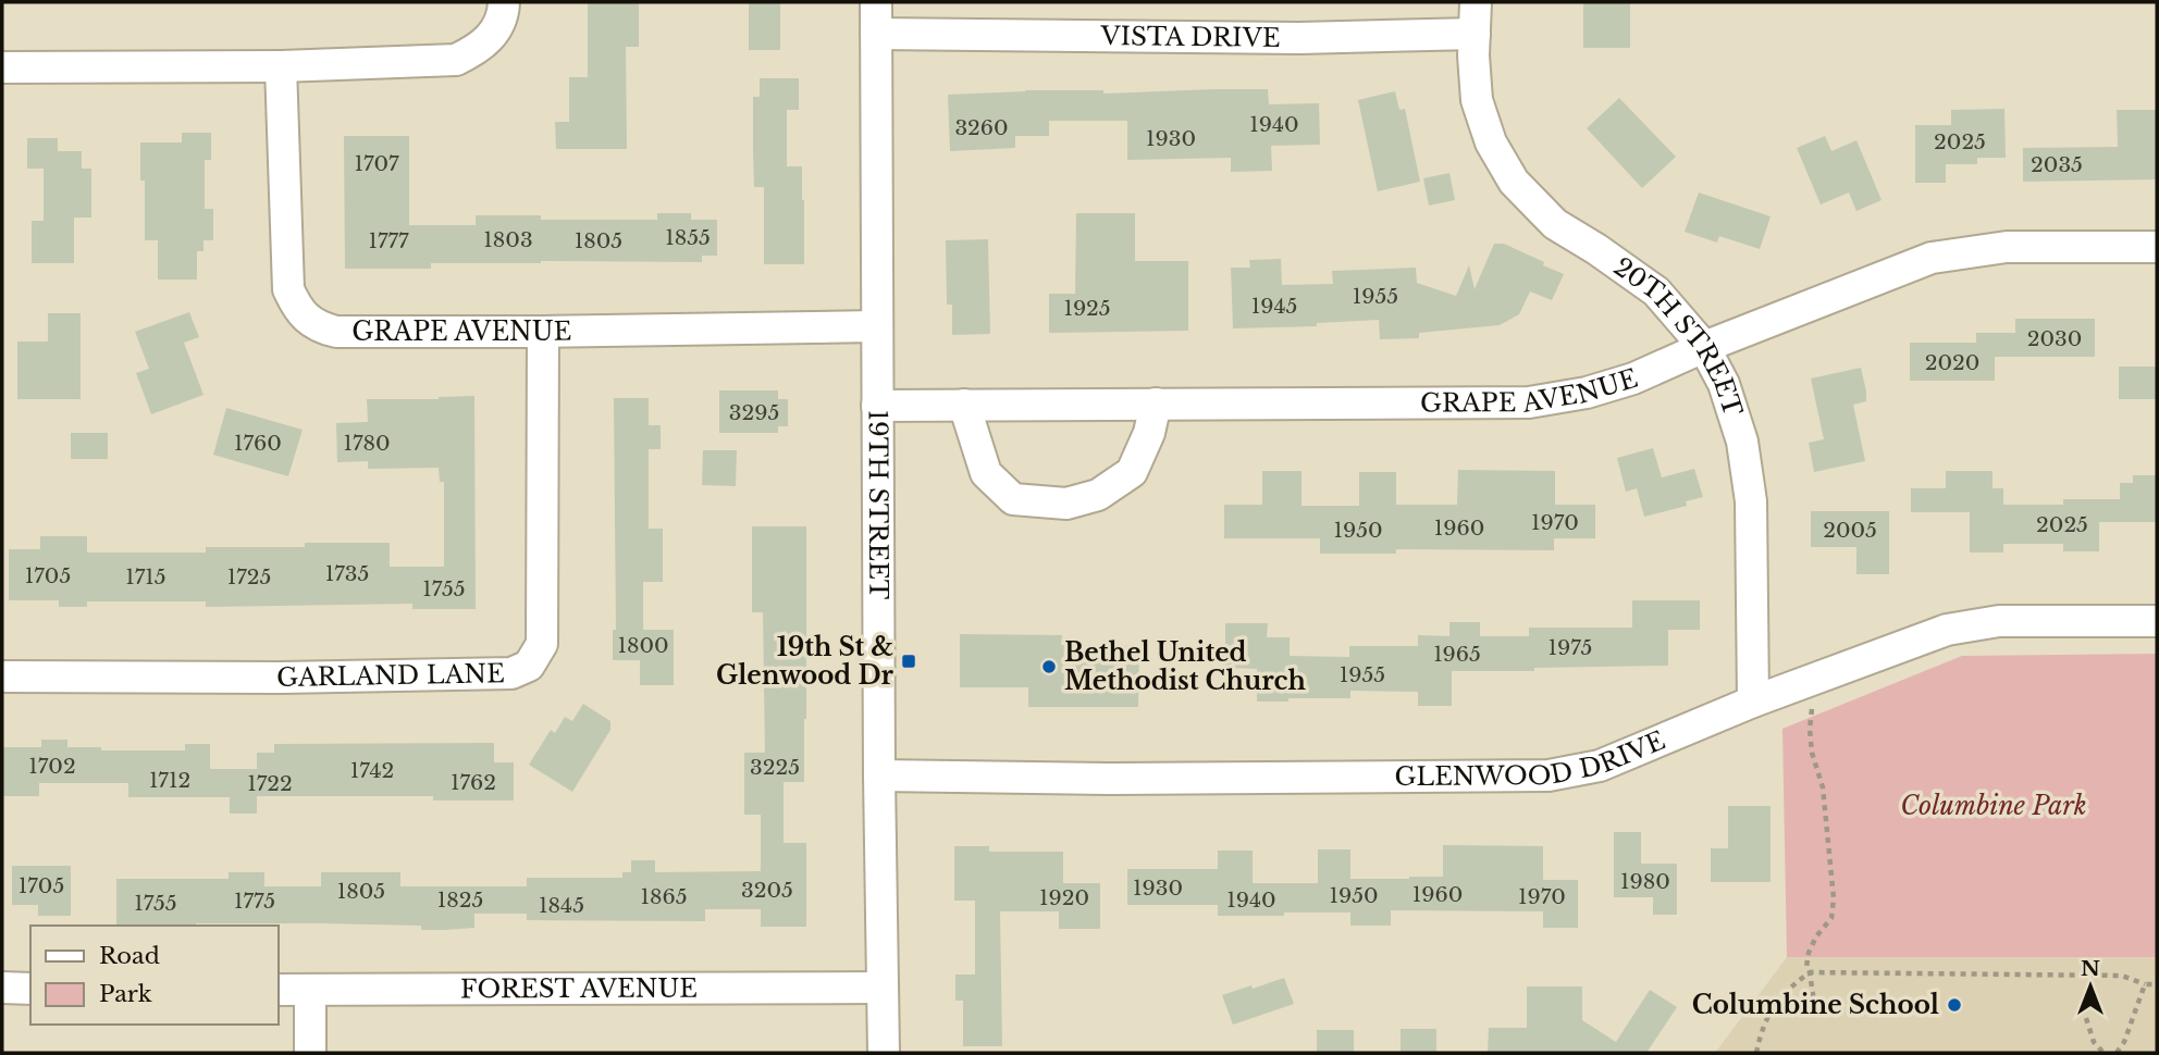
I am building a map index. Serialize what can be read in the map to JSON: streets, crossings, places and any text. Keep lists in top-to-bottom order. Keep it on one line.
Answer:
{"streets":{"street":["VISTA DRIVE","GRAPE AVENUE","20TH STREET","19TH STREET","GARLAND LANE","GLENWOOD DRIVE","FOREST AVENUE"]},"crossings":[["VISTA DRIVE","20TH STREET"],["VISTA DRIVE","19TH STREET"],["GRAPE AVENUE","20TH STREET"],["GRAPE AVENUE","19TH STREET"],["GRAPE AVENUE","GARLAND LANE"],["20TH STREET","GLENWOOD DRIVE"],["19TH STREET","GLENWOOD DRIVE"],["19TH STREET","FOREST AVENUE"]],"parks":["Columbine Park"],"places":{"transit":["19th St & Glenwood Dr"],"other":["Bethel United Methodist Church","Columbine School"]},"house_numbers":["1940","3260","1930","2025","1707","2035","1855","1803","1777","1805","1955","1945","1925","2030","2020","3295","1760","1780","1970","2025","1960","1950","2005","1735","1705","1715","1725","1755","1800","1975","1965","1955","1702","3225","1742","1712","1762","1722","1980","1705","1930","3205","1805","1960","1950","1865","1970","1920","1825","1940","1775","1755","1845"],"legend":["Road","Park"],"north":"top"}
